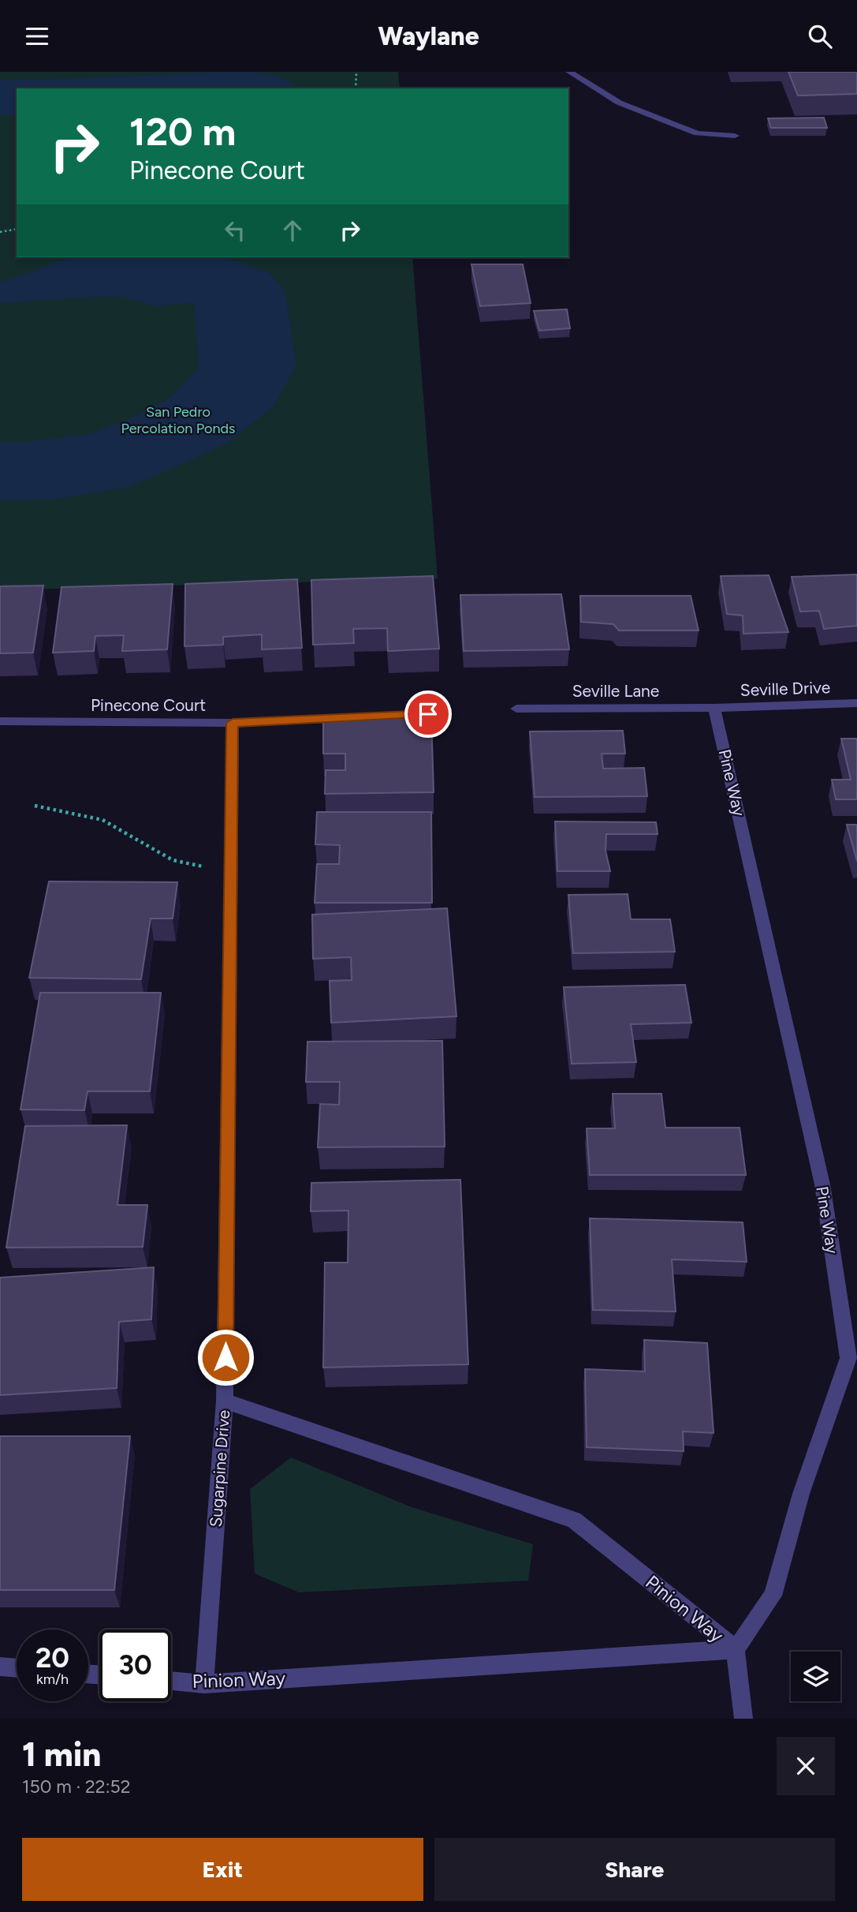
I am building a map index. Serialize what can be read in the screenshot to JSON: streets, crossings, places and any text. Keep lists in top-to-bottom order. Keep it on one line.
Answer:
{"streets":{"street":["Seville Drive","Seville Lane","Pinecone Court","Pine Way","Sugarpine Drive","Pinion Way"]},"crossings":[["Seville Drive","Seville Lane"],["Seville Drive","Pine Way"],["Seville Lane","Pine Way"],["Pinecone Court","Sugarpine Drive"],["Pine Way","Pinion Way"],["Sugarpine Drive","Pinion Way"]],"parks":["San Pedro Percolation Ponds"],"page":{"header":"Waylane","turn":["120 m","Pinecone Court"],"speed":"20 km/h","limit":"30","heading":["1 min","150 m · 22:52"],"buttons":["Exit","Share"]}}
